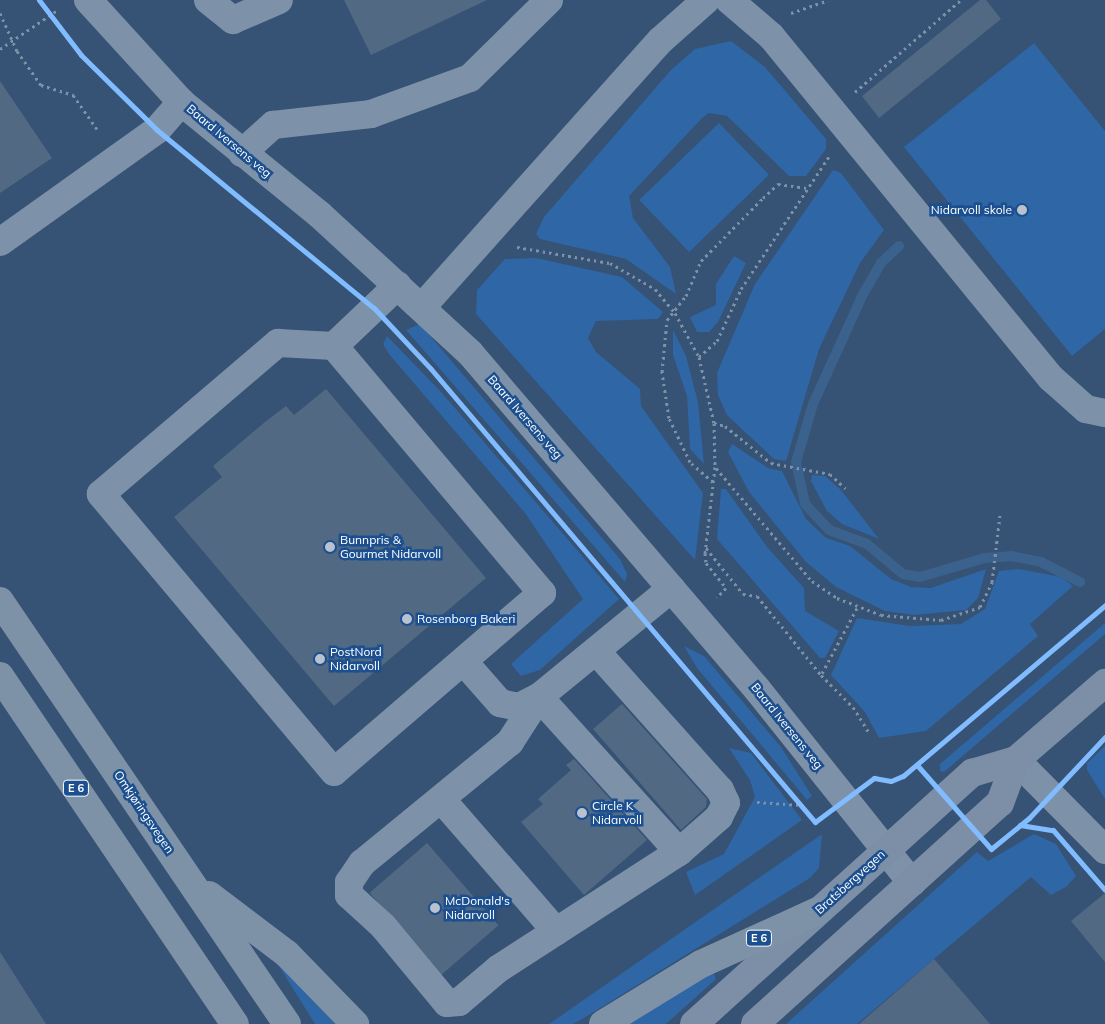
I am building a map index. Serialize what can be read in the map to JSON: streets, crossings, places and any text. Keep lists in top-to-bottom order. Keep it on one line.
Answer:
{"streets":{"highway":["E 6","Omkjøringsvegen"],"main road":["Bratsbergvegen"],"street":["Baard Iversens veg"]},"crossings":[["Baard Iversens veg","Bratsbergvegen"],["E 6","Bratsbergvegen"]],"places":["Nidarvoll skole","Bunnpris & Gourmet Nidarvoll","Rosenborg Bakeri","PostNord Nidarvoll","Circle K Nidarvoll","McDonald's Nidarvoll"]}
